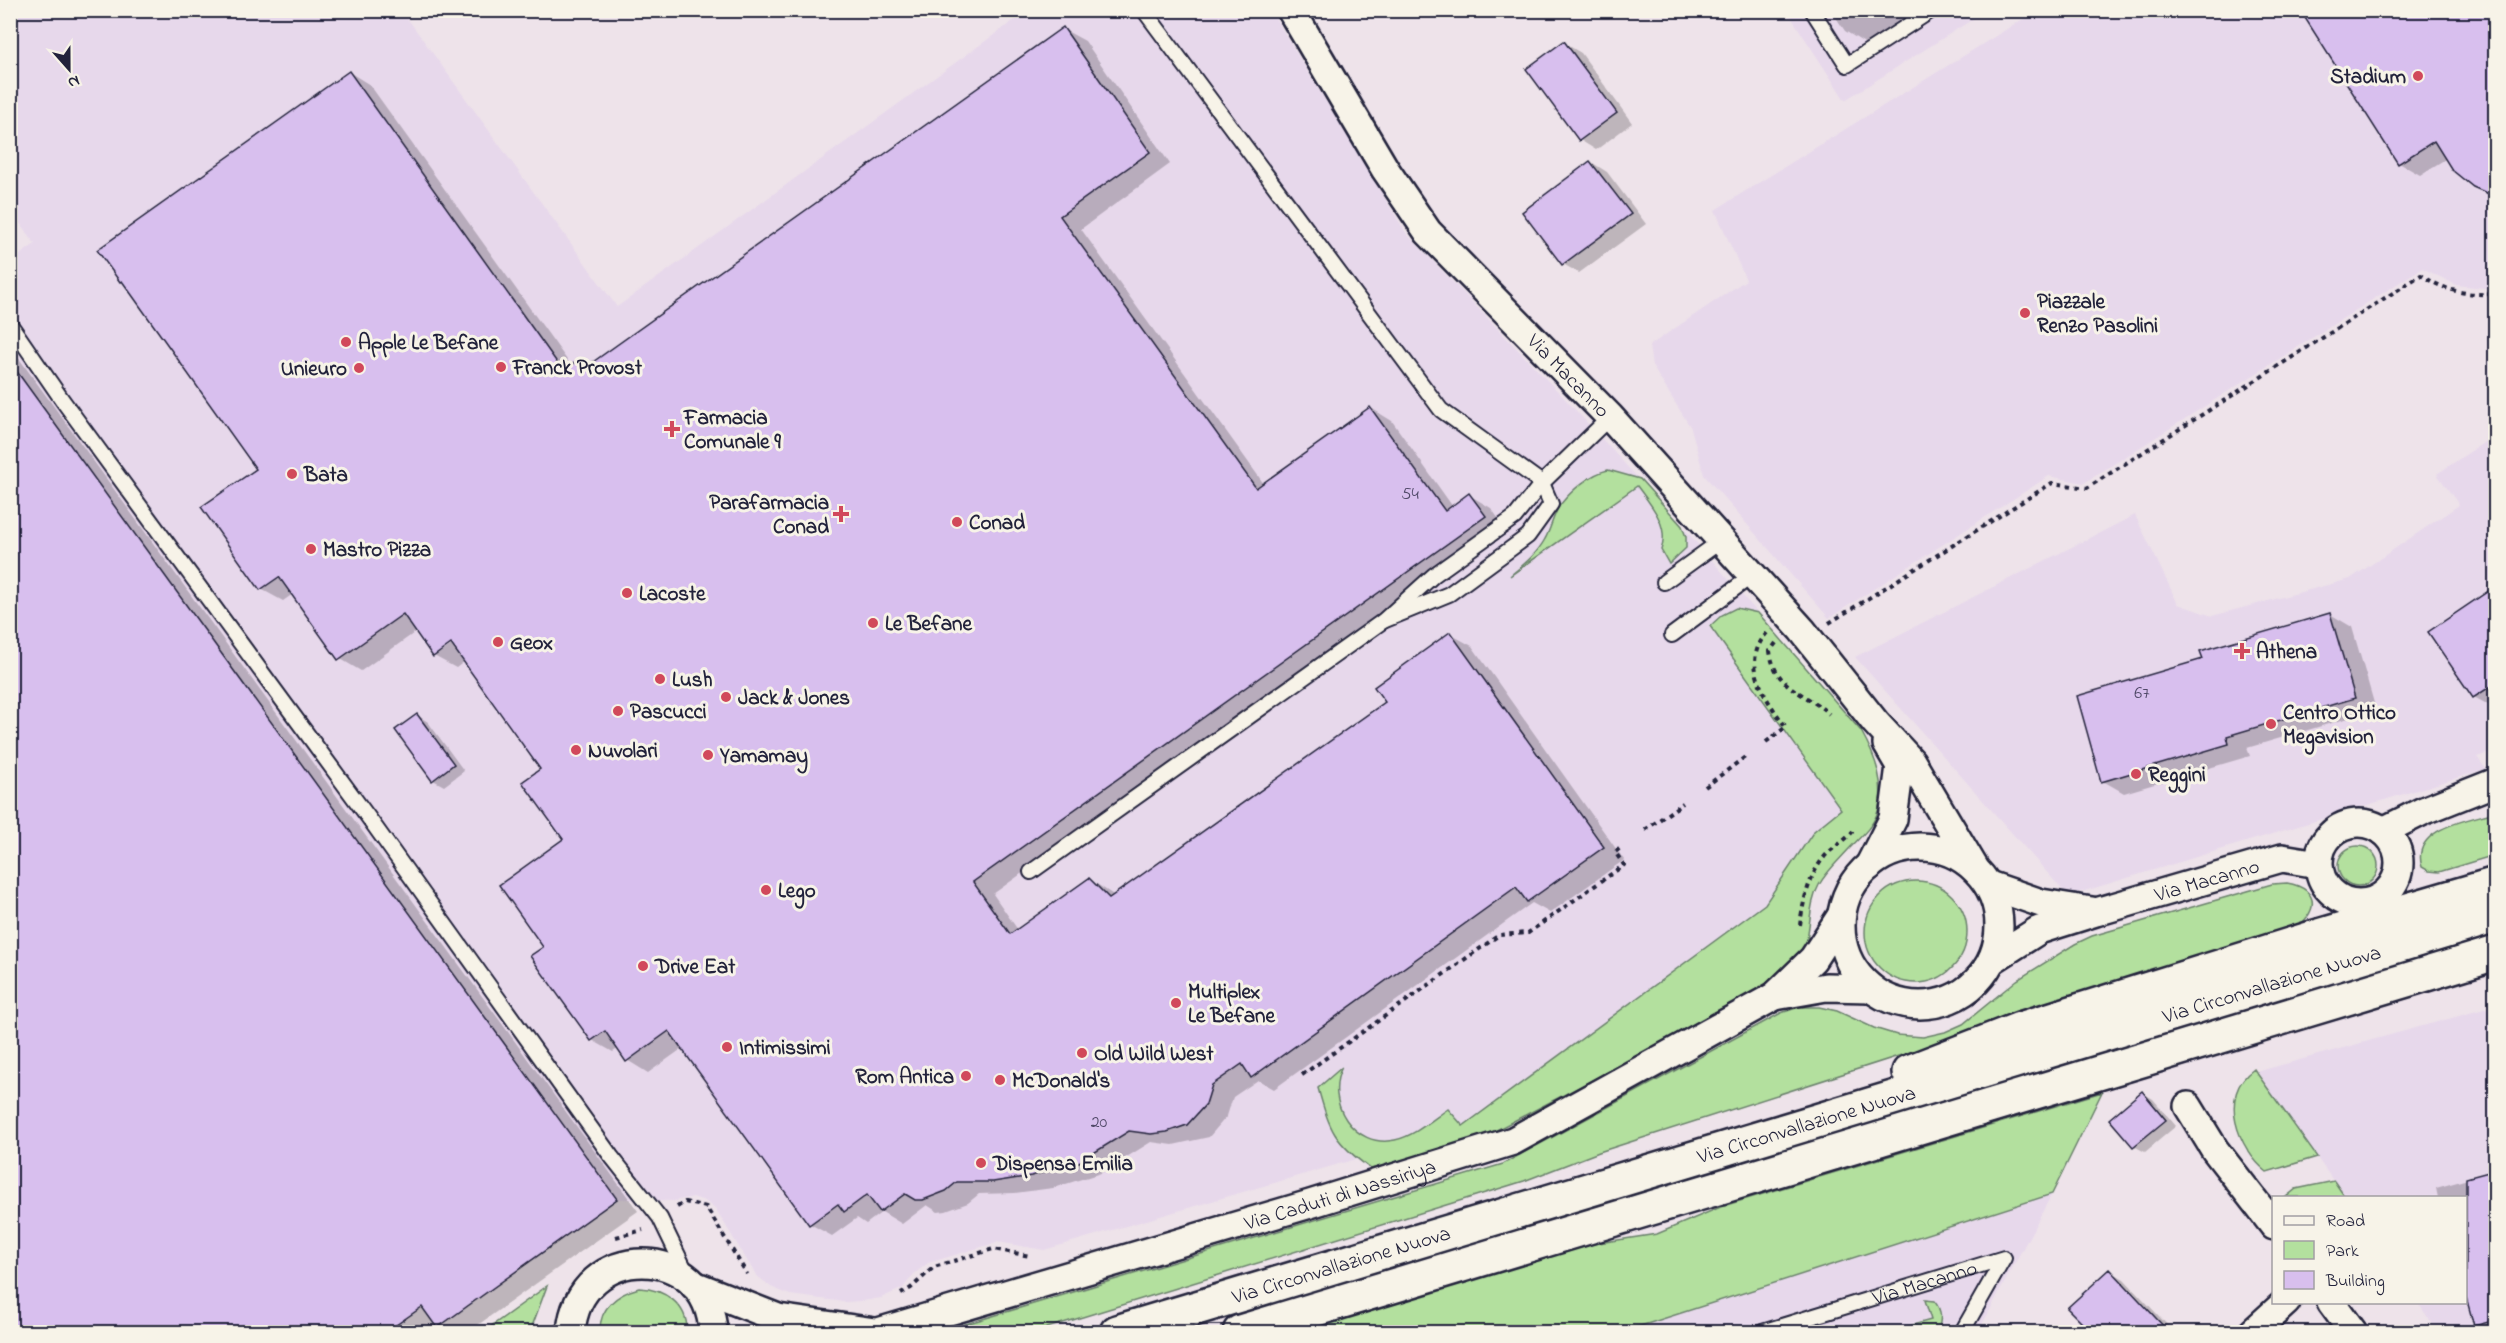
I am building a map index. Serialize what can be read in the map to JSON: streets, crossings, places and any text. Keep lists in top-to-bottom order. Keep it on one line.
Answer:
{"streets":{"main road":["Via Circonvallazione Nuova"],"street":["Via Macanno","Via Caduti di Nassiriya"]},"crossings":[["Via Macanno","Via Circonvallazione Nuova"],["Via Macanno","Via Caduti di Nassiriya"]],"places":{"other":["Stadium","Piazzale Renzo Pasolini","Apple Le Befane","Franck Provost","Unieuro","Bata","Conad","Mastro Pizza","Lacoste","Le Befane","Geox","Lush","Jack & Jones","Pascucci","Centro Ottico Megavision","Nuvolari","Yamamay","Reggini","Lego","Drive Eat","Multiplex Le Befane","Intimissimi","Old Wild West","Rom Antica","McDonald's","Dispensa Emilia"],"health":["Farmacia Comunale 9","Parafarmacia Conad","Athena"]},"house_numbers":["54","67","20"],"legend":["Road","Park","Building"],"north":"bottom"}
